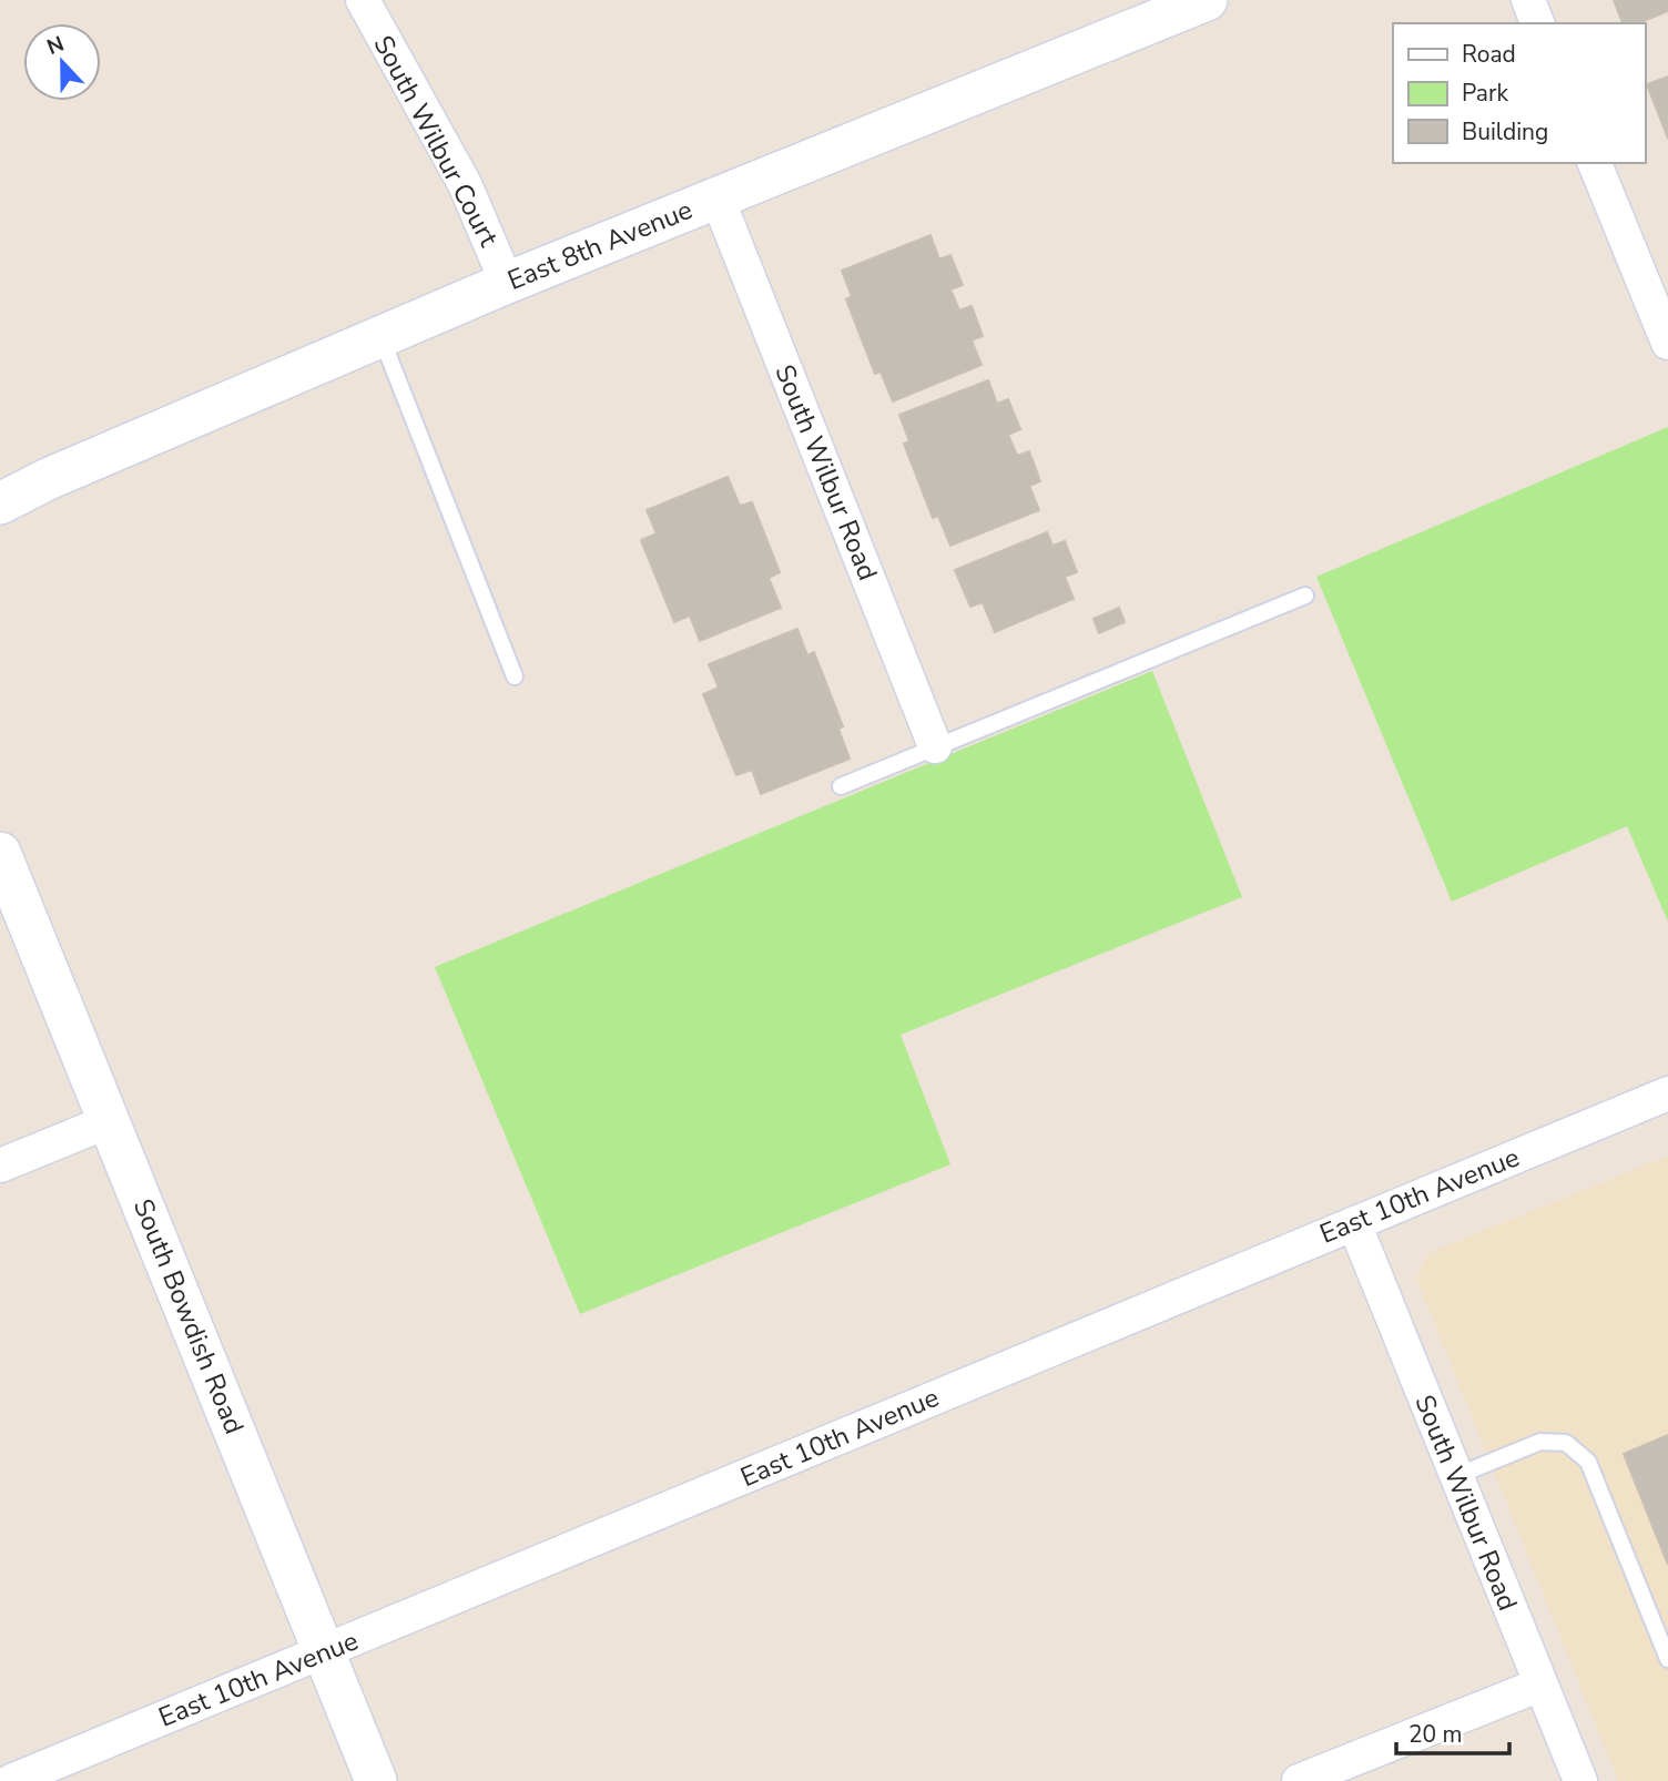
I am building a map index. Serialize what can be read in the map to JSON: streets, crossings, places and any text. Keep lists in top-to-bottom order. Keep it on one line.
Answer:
{"streets":{"street":["South Wilbur Court","East 8th Avenue","South Wilbur Road","East 10th Avenue","South Bowdish Road"]},"crossings":[["South Wilbur Court","East 8th Avenue"],["East 8th Avenue","South Wilbur Road"],["South Wilbur Road","East 10th Avenue"],["East 10th Avenue","South Bowdish Road"]],"legend":["Road","Park","Building"],"scale_bar":"20 m","north":"top"}
